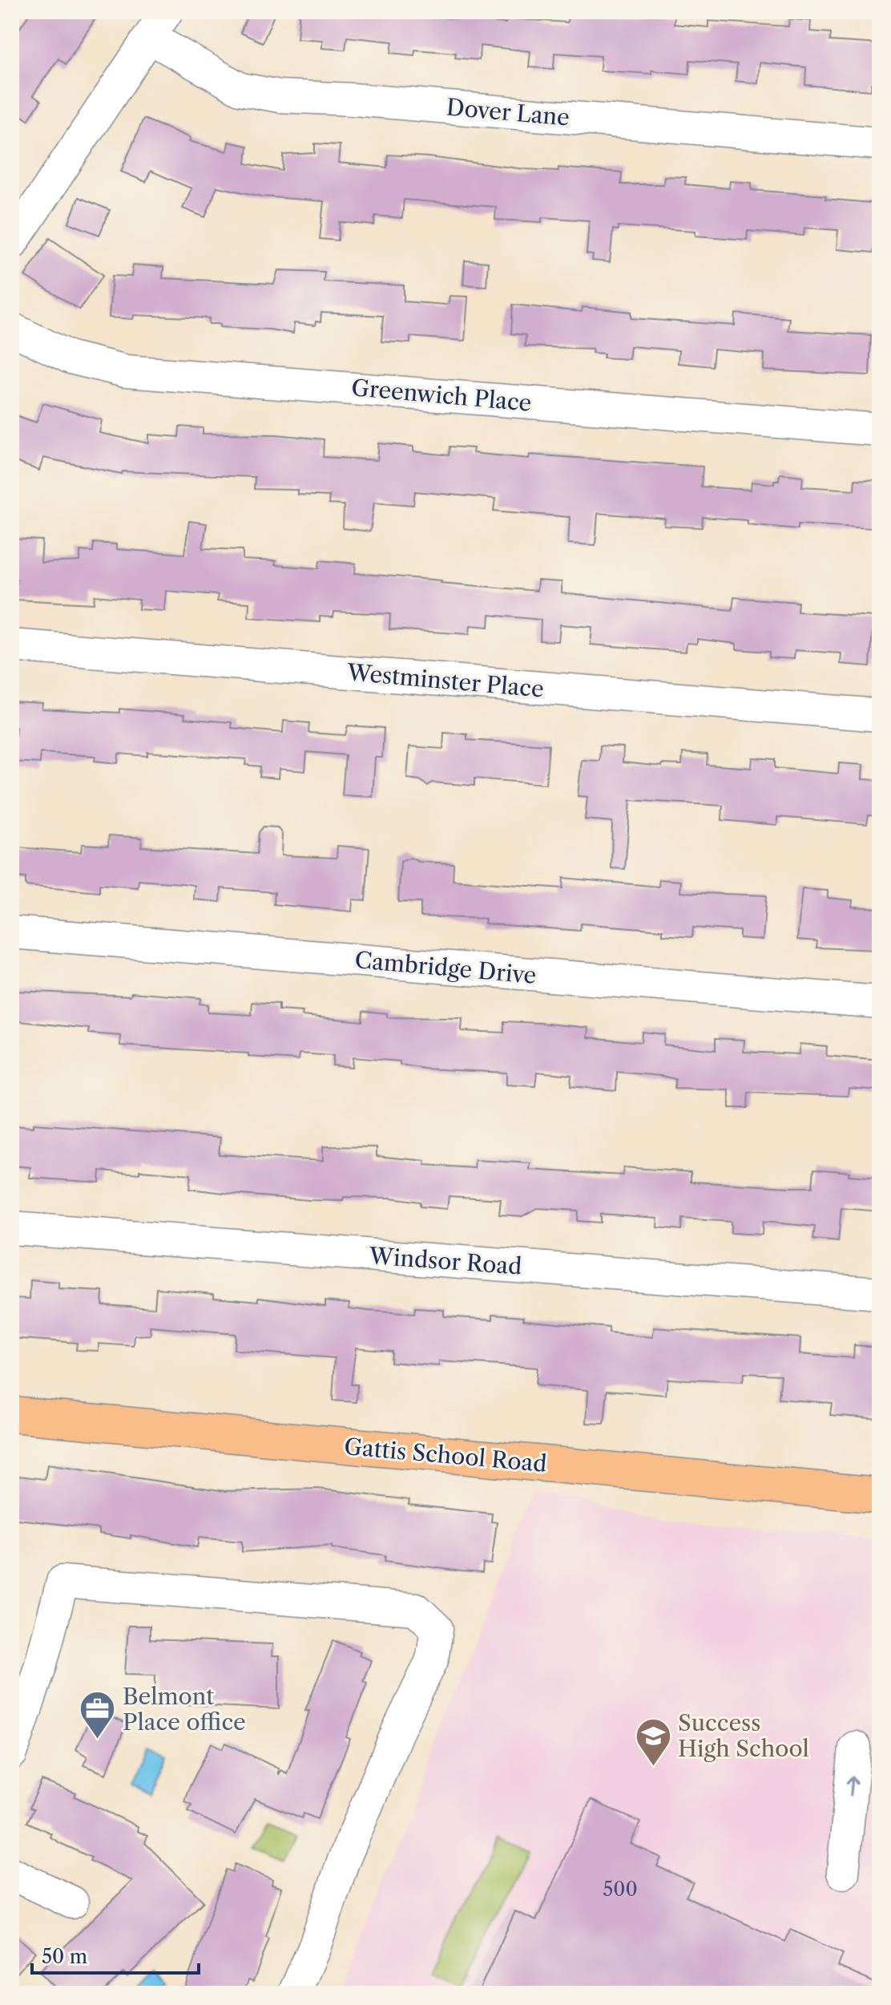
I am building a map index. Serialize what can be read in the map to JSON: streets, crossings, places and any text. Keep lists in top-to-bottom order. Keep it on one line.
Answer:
{"streets":{"main road":["Gattis School Road"],"street":["Dover Lane","Greenwich Place","Westminster Place","Cambridge Drive","Windsor Road"]},"places":{"office":["Belmont Place office"],"school or university":["Success High School"]},"house_numbers":["500"],"scale_bar":"50 m"}
